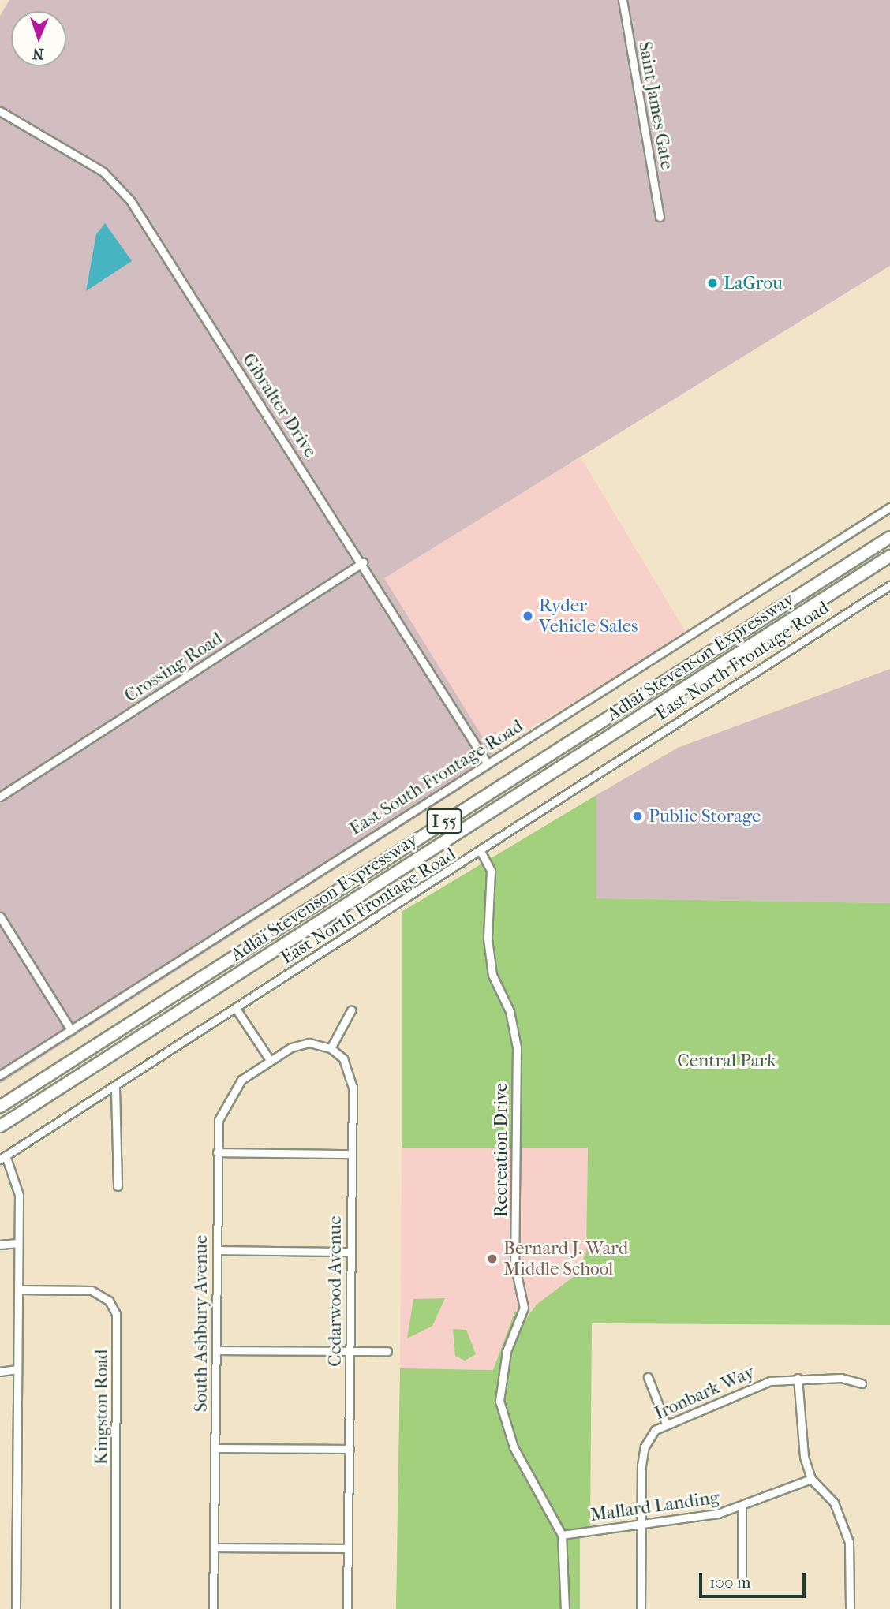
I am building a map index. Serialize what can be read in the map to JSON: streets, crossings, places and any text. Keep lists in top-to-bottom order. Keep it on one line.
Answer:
{"streets":{"highway":["Adlai Stevenson Expressway","I 55"],"street":["Saint James Gate","Gibralter Drive","East North Frontage Road","Crossing Road","East South Frontage Road","Recreation Drive","Cedarwood Avenue","South Ashbury Avenue","Ironbark Way","Kingston Road","Mallard Landing"]},"crossings":[["Gibralter Drive","Crossing Road"],["Gibralter Drive","East South Frontage Road"],["East North Frontage Road","Recreation Drive"],["Recreation Drive","Mallard Landing"],["Ironbark Way","Mallard Landing"]],"parks":["Central Park"],"places":["LaGrou","Ryder Vehicle Sales","Public Storage","Bernard J. Ward Middle School"],"scale_bar":"100 m","north":"bottom"}
